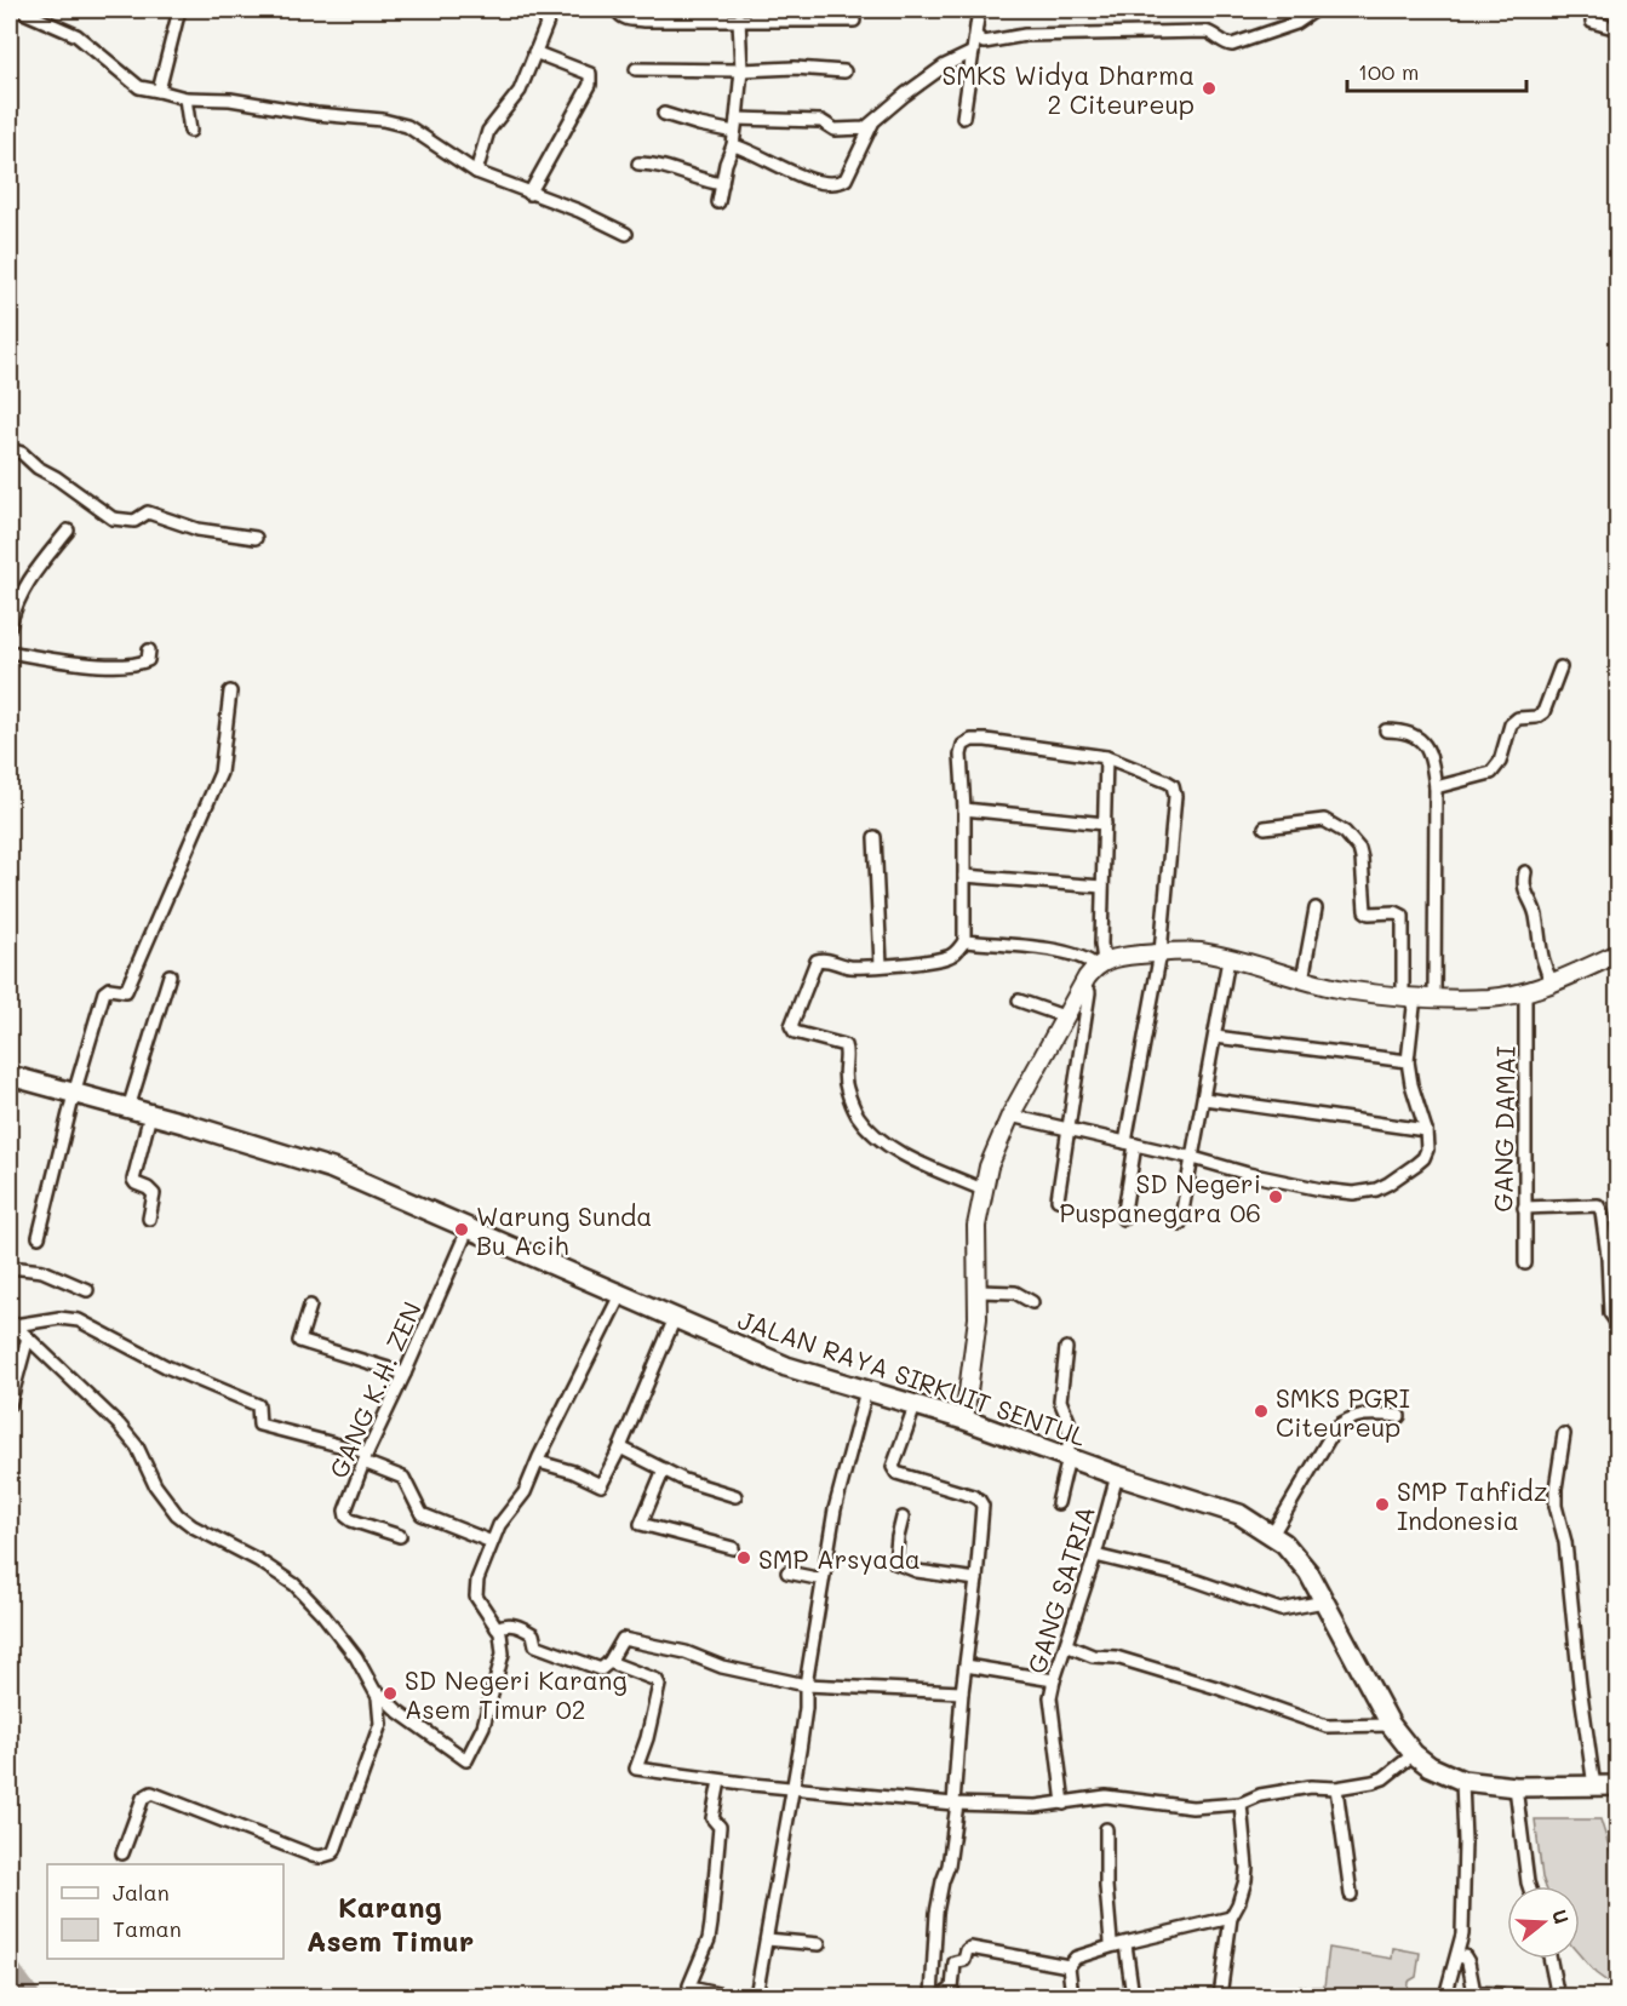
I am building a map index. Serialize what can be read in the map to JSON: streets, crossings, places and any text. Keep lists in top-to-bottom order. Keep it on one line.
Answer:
{"streets":{"main road":["JALAN RAYA SIRKUIT SENTUL"],"street":["GANG DAMAI","GANG K.H. ZEN","GANG SATRIA"]},"crossings":[["JALAN RAYA SIRKUIT SENTUL","GANG K.H. ZEN"],["JALAN RAYA SIRKUIT SENTUL","GANG SATRIA"]],"districts":["Karang Asem Timur"],"places":["SMKS Widya Dharma 2 Citeureup","SD Negeri Puspanegara 06","Warung Sunda Bu Acih","SMKS PGRI Citeureup","SMP Tahfidz Indonesia","SMP Arsyada","SD Negeri Karang Asem Timur 02"],"legend":["Jalan","Taman"],"scale_bar":"100 m","north":"right"}
